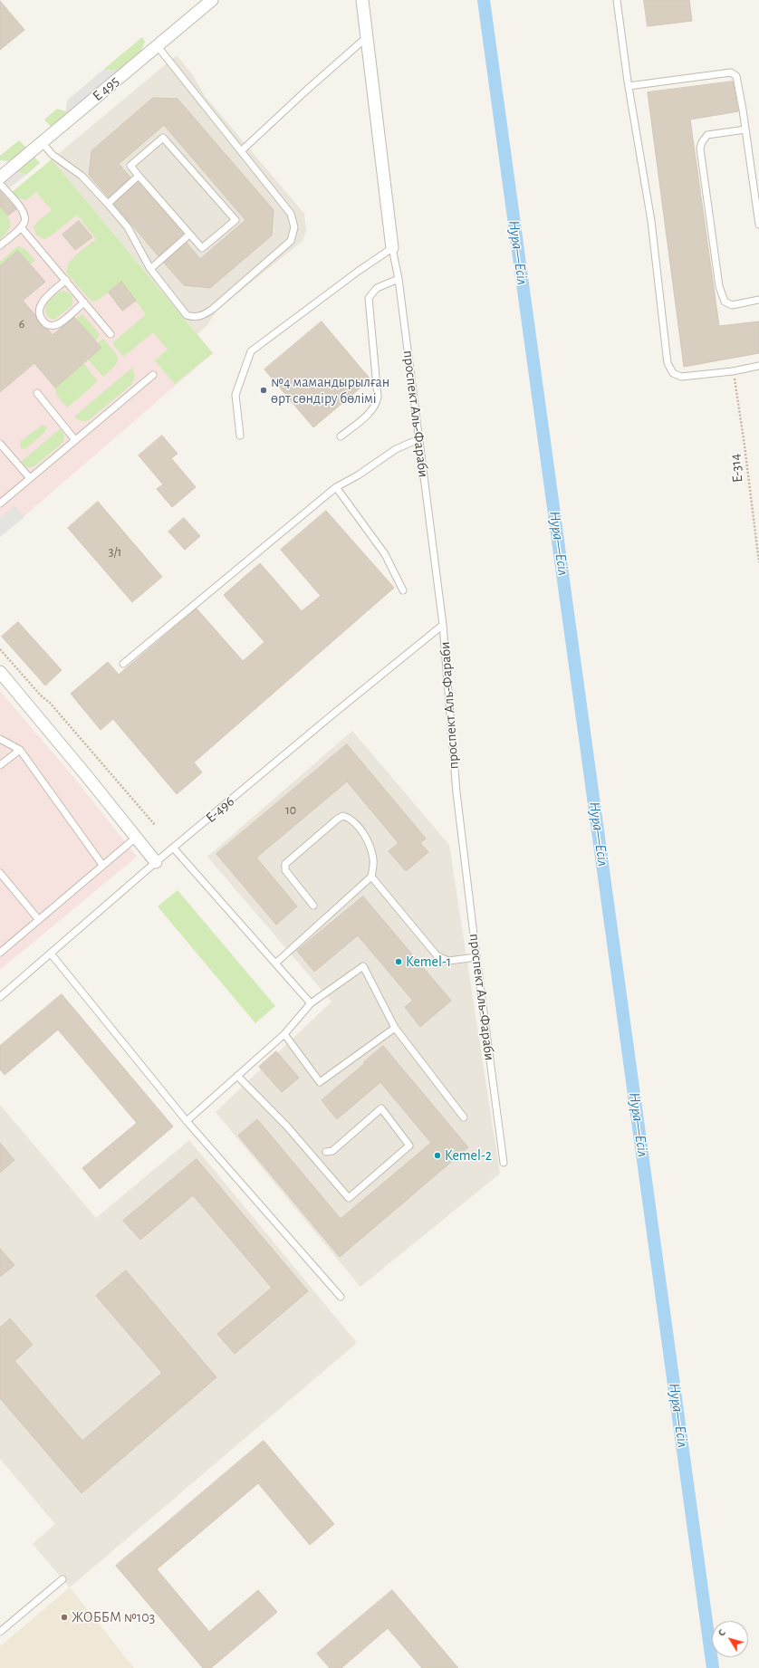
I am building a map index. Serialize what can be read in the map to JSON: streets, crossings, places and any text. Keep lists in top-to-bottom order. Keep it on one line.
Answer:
{"streets":{"street":["E 495"],"lane":["проспект Аль-Фараби","E-496"],"path":["E-314"]},"crossings":[["проспект Аль-Фараби","E-496"]],"water":["Нура—Есіл"],"places":["№4 мамандырылған өрт сөндіру бөлімі","Kemel-1","Kemel-2","ЖОББМ №103"],"house_numbers":["6","3/1","10"],"north":"top left"}
